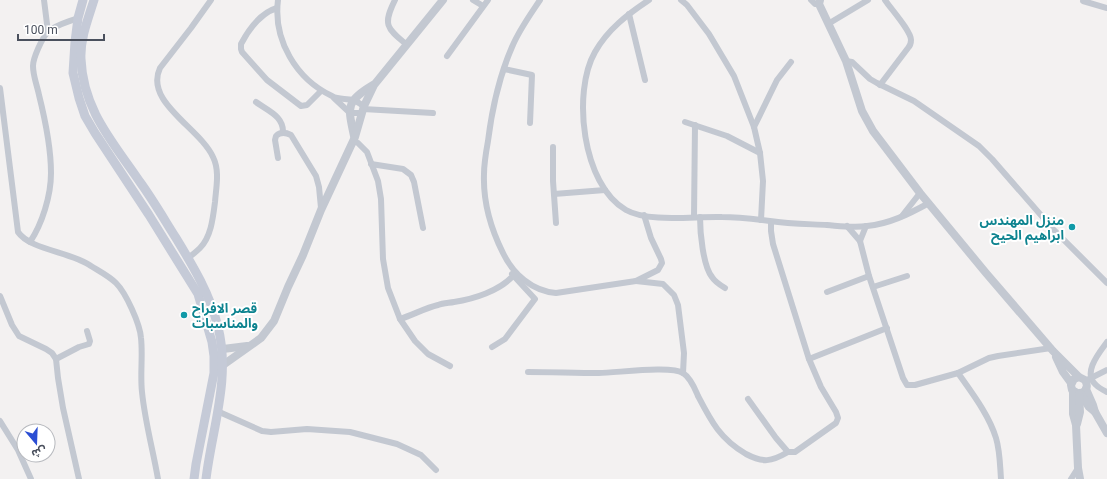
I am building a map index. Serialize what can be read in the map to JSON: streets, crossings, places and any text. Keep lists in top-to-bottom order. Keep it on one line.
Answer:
{"places":["منزل المهندس ابراهيم الحيح","قصر الافراح والمناسبات"],"scale_bar":"100 m","north":"bottom"}
